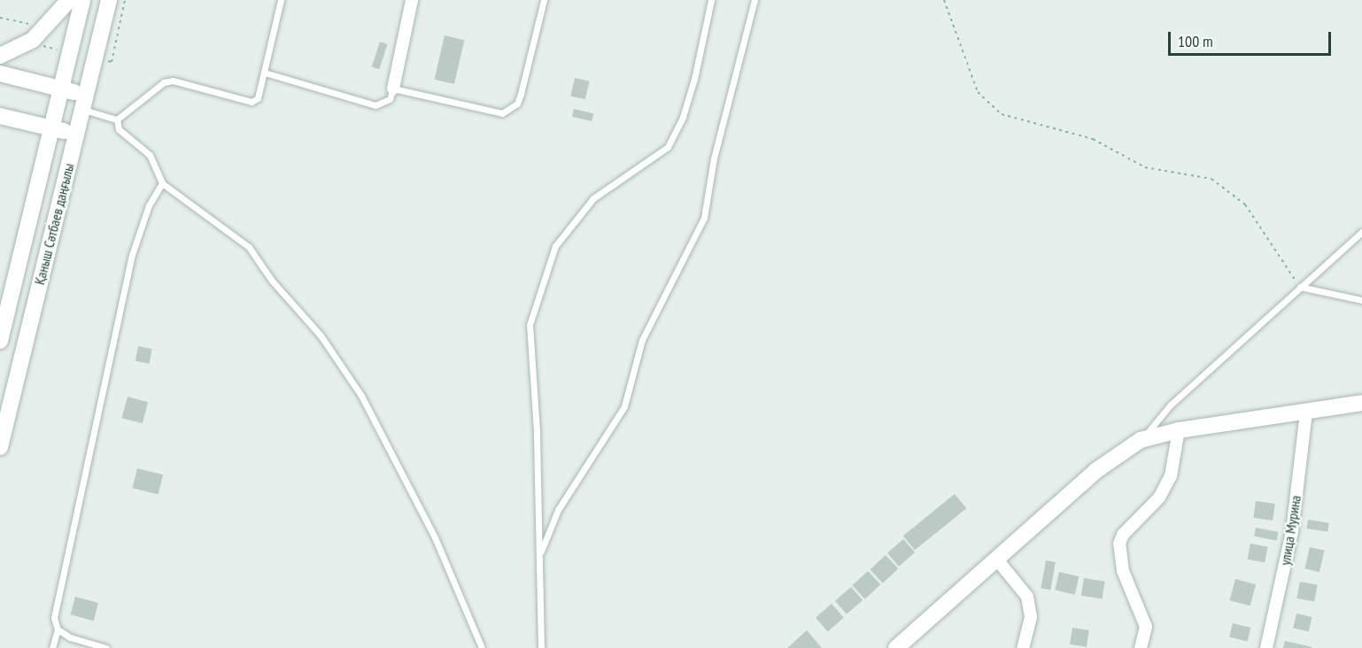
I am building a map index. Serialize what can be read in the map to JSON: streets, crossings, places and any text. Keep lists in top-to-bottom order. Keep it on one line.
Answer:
{"streets":{"main road":["Қаныш Сәтбаев даңғылы"],"street":["улица Мурина"]},"scale_bar":"100 m"}
